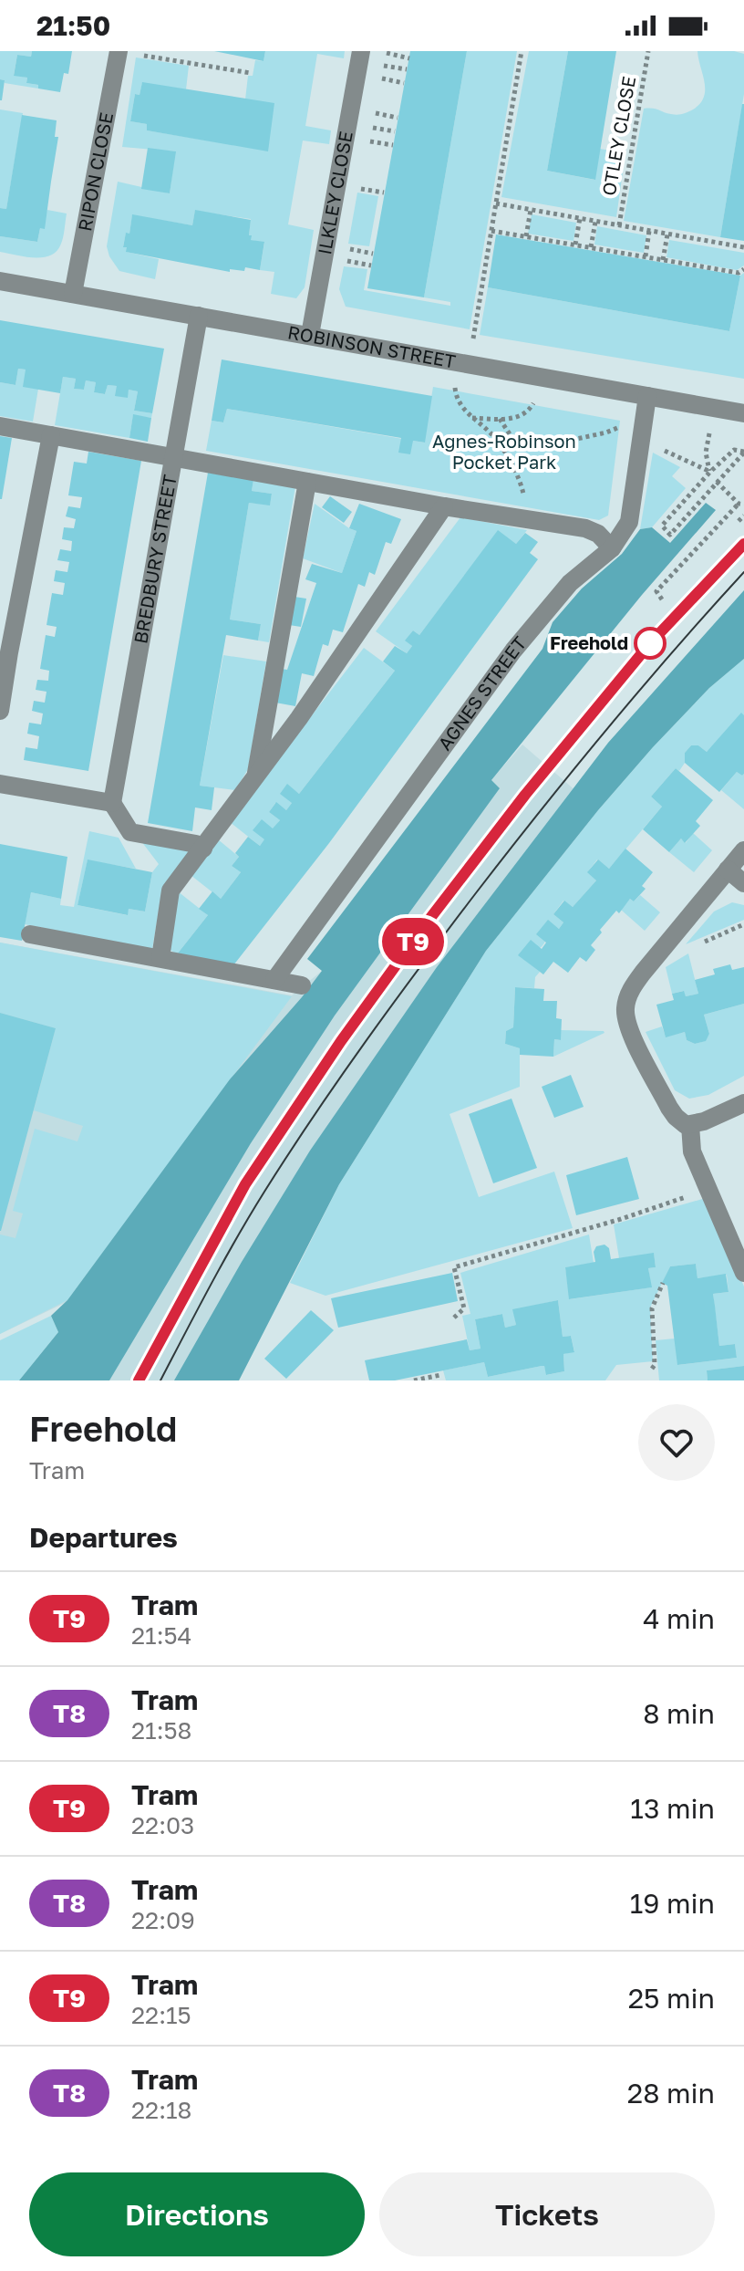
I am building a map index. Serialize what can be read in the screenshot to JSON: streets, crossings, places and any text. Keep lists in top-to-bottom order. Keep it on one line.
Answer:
{"streets":{"street":["RIPON CLOSE","ILKLEY CLOSE","ROBINSON STREET","BREDBURY STREET","AGNES STREET"],"path":["OTLEY CLOSE"]},"crossings":[["RIPON CLOSE","ROBINSON STREET"],["ILKLEY CLOSE","ROBINSON STREET"],["ROBINSON STREET","BREDBURY STREET"],["ROBINSON STREET","AGNES STREET"]],"parks":["Agnes-Robinson Pocket Park"],"places":["Freehold"],"lines":["tram line T9"],"page":{"status":"21:50","on_map":"T9","heading":[["Freehold","Tram"],"Departures"],"list":[{"mark":"T9","name":"Tram","note":"21:54","value":"4 min"},{"mark":"T8","name":"Tram","note":"21:58","value":"8 min"},{"mark":"T9","name":"Tram","note":"22:03","value":"13 min"},{"mark":"T8","name":"Tram","note":"22:09","value":"19 min"},{"mark":"T9","name":"Tram","note":"22:15","value":"25 min"},{"mark":"T8","name":"Tram","note":"22:18","value":"28 min"}],"buttons":["Directions","Tickets"]}}
